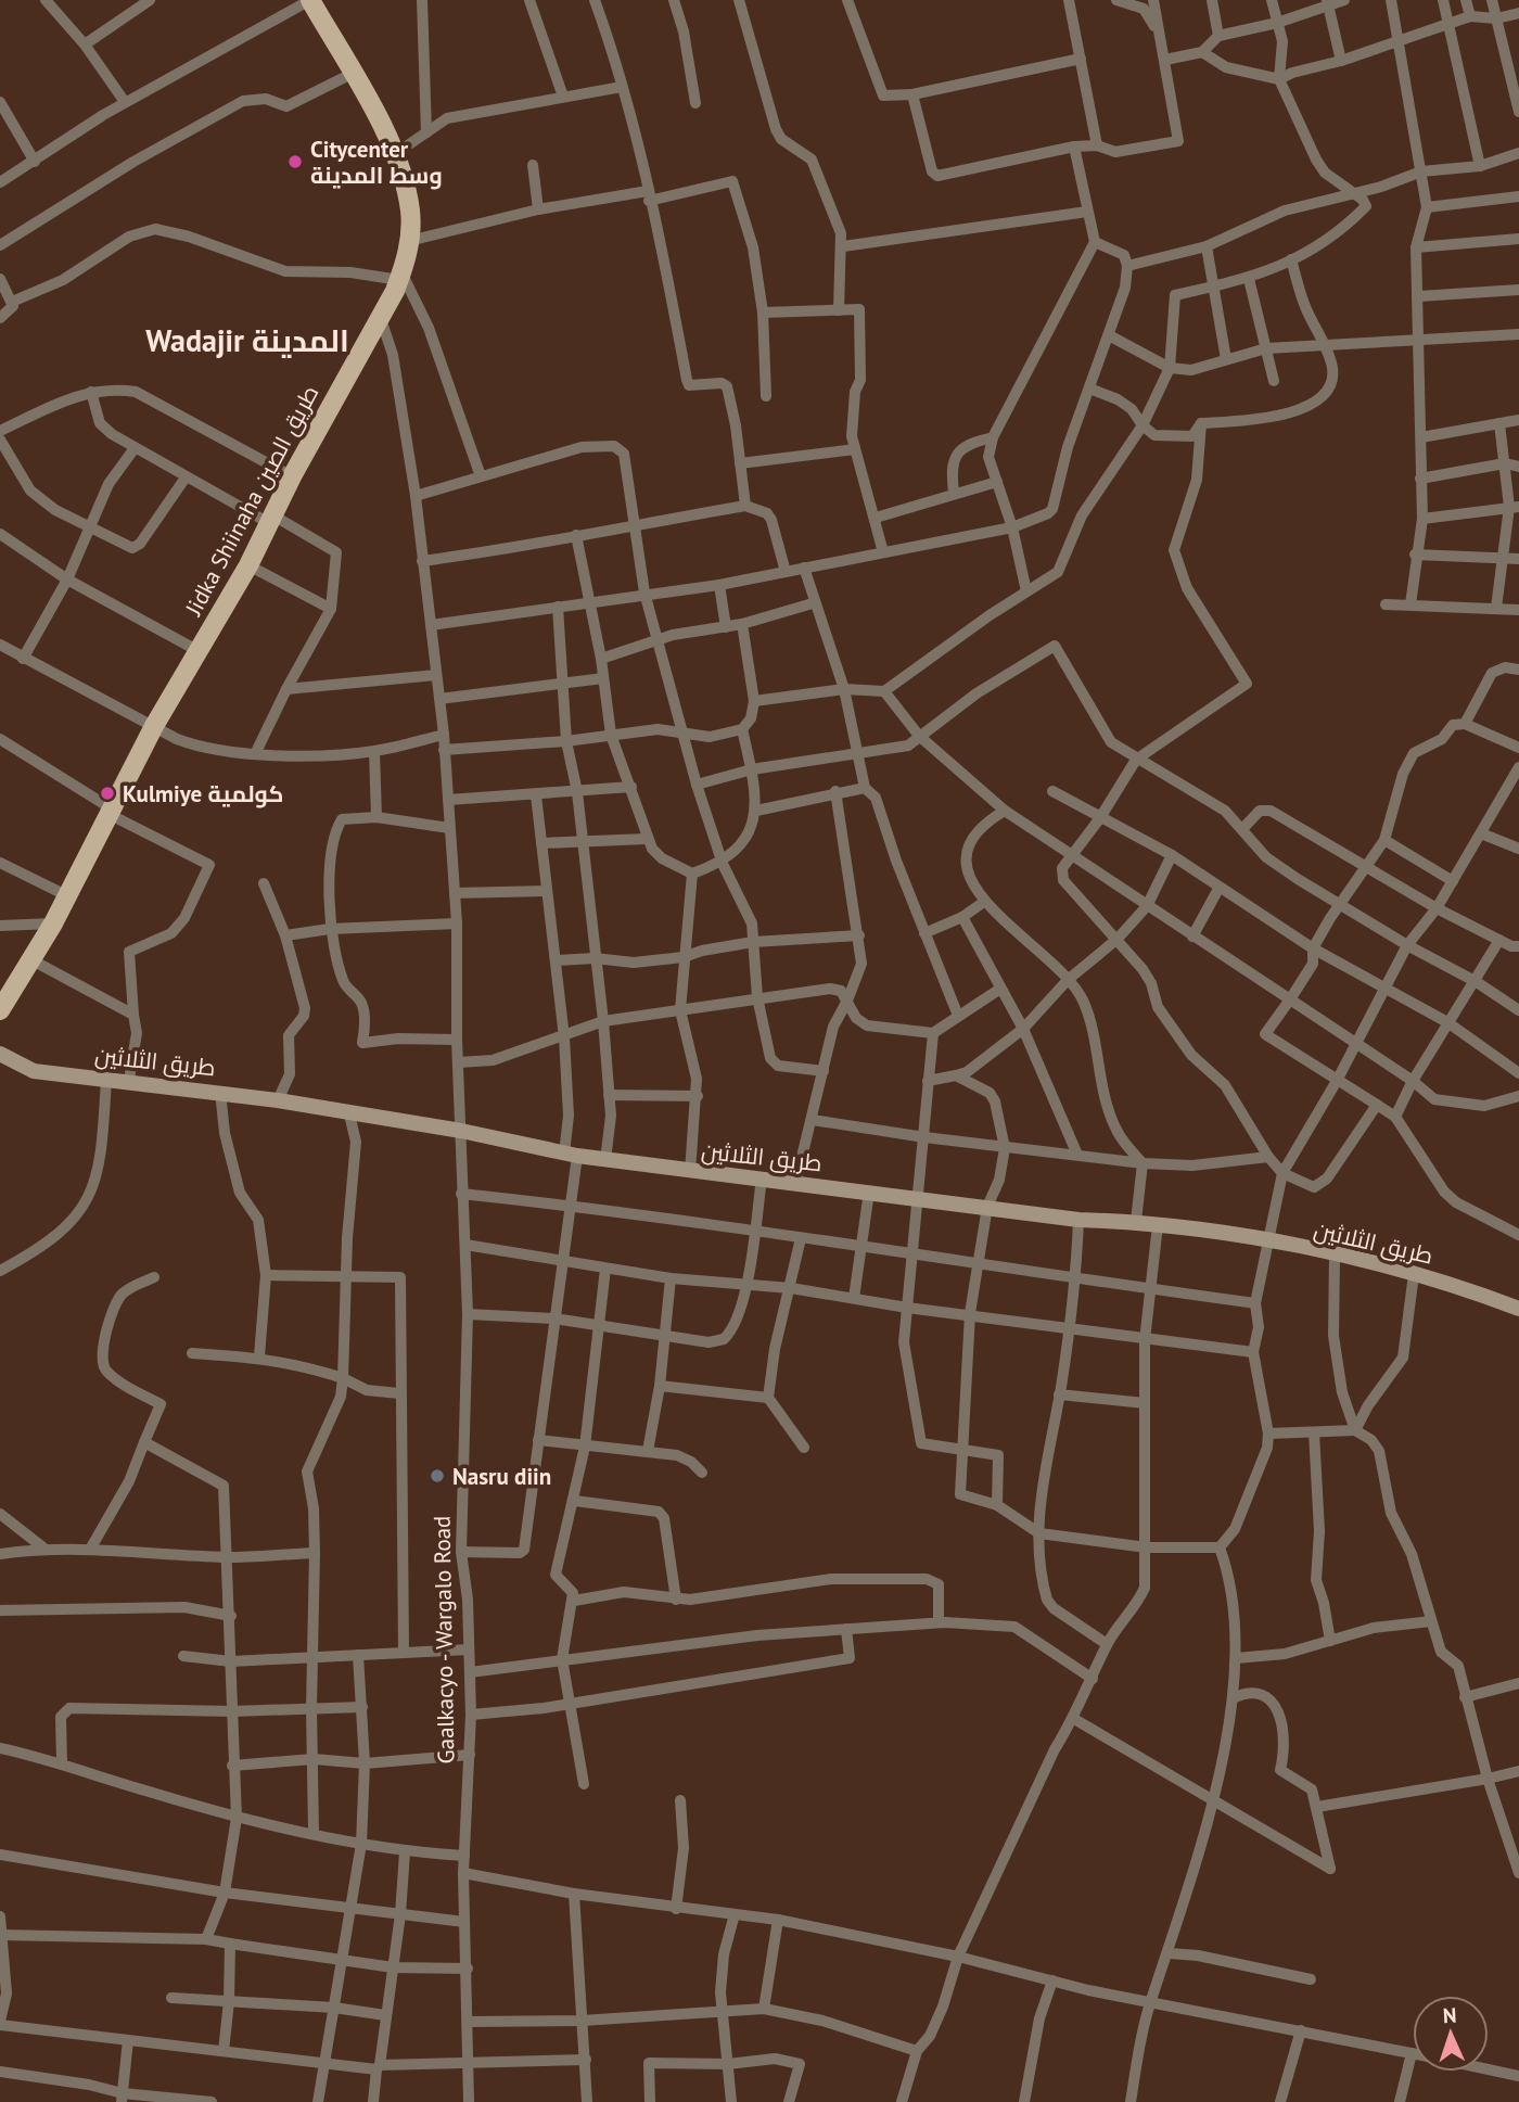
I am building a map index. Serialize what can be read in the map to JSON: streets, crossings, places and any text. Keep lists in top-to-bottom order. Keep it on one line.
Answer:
{"streets":{"main road":["Jidka Shiinaha طريق الصين","طريق الثلاثين"],"street":["Gaalkacyo - Wargalo Road"]},"crossings":[["Jidka Shiinaha طريق الصين","Gaalkacyo - Wargalo Road"],["طريق الثلاثين","Gaalkacyo - Wargalo Road"]],"districts":["Wadajir المدينة"],"places":["Citycenter وسط المدينة","Kulmiye كولمية","Nasru diin"],"north":"top"}
